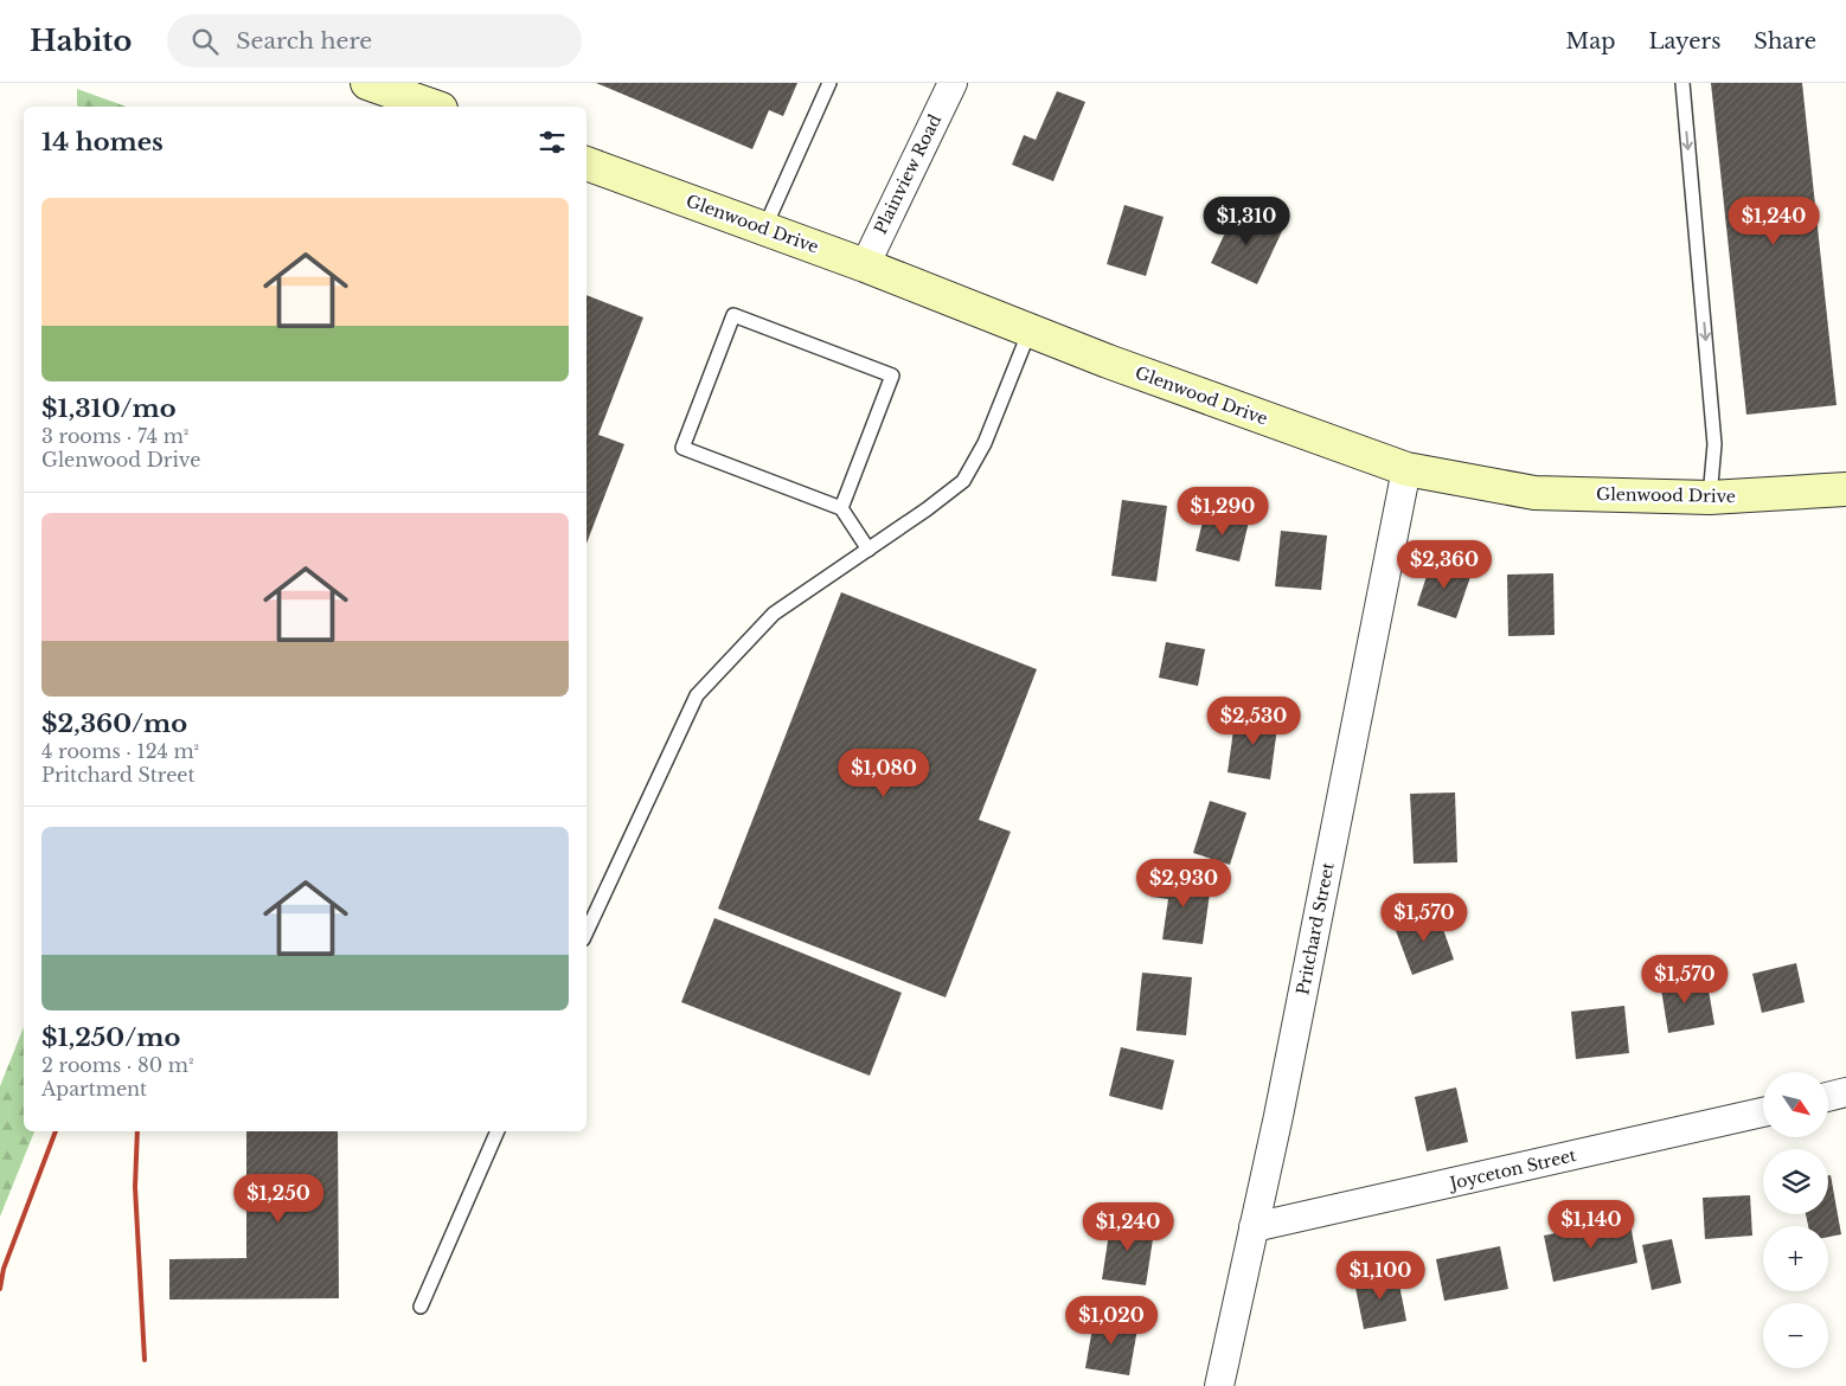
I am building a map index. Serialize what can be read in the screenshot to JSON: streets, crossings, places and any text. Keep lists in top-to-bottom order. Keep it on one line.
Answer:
{"streets":{"street":["Plainview Road","Glenwood Drive","Pritchard Street","Joyceton Street"]},"crossings":[["Plainview Road","Glenwood Drive"],["Glenwood Drive","Pritchard Street"],["Pritchard Street","Joyceton Street"]],"north":"bottom right","page":{"header":"Habito","search":"Search here","nav":["Map","Layers","Share"],"heading":"14 homes","list":[{"name":"$1,310/mo","note":"3 rooms · 74 m² · Glenwood Drive"},{"name":"$2,360/mo","note":"4 rooms · 124 m² · Pritchard Street"},{"name":"$1,250/mo","note":"2 rooms · 80 m² · Apartment"}],"price":["$1,310","$1,240","$1,290","$2,360","$2,530","$1,080","$2,930","$1,570","$1,570","$1,250","$1,140","$1,240","$1,100","$1,020"],"map_buttons":["+","−"]}}
